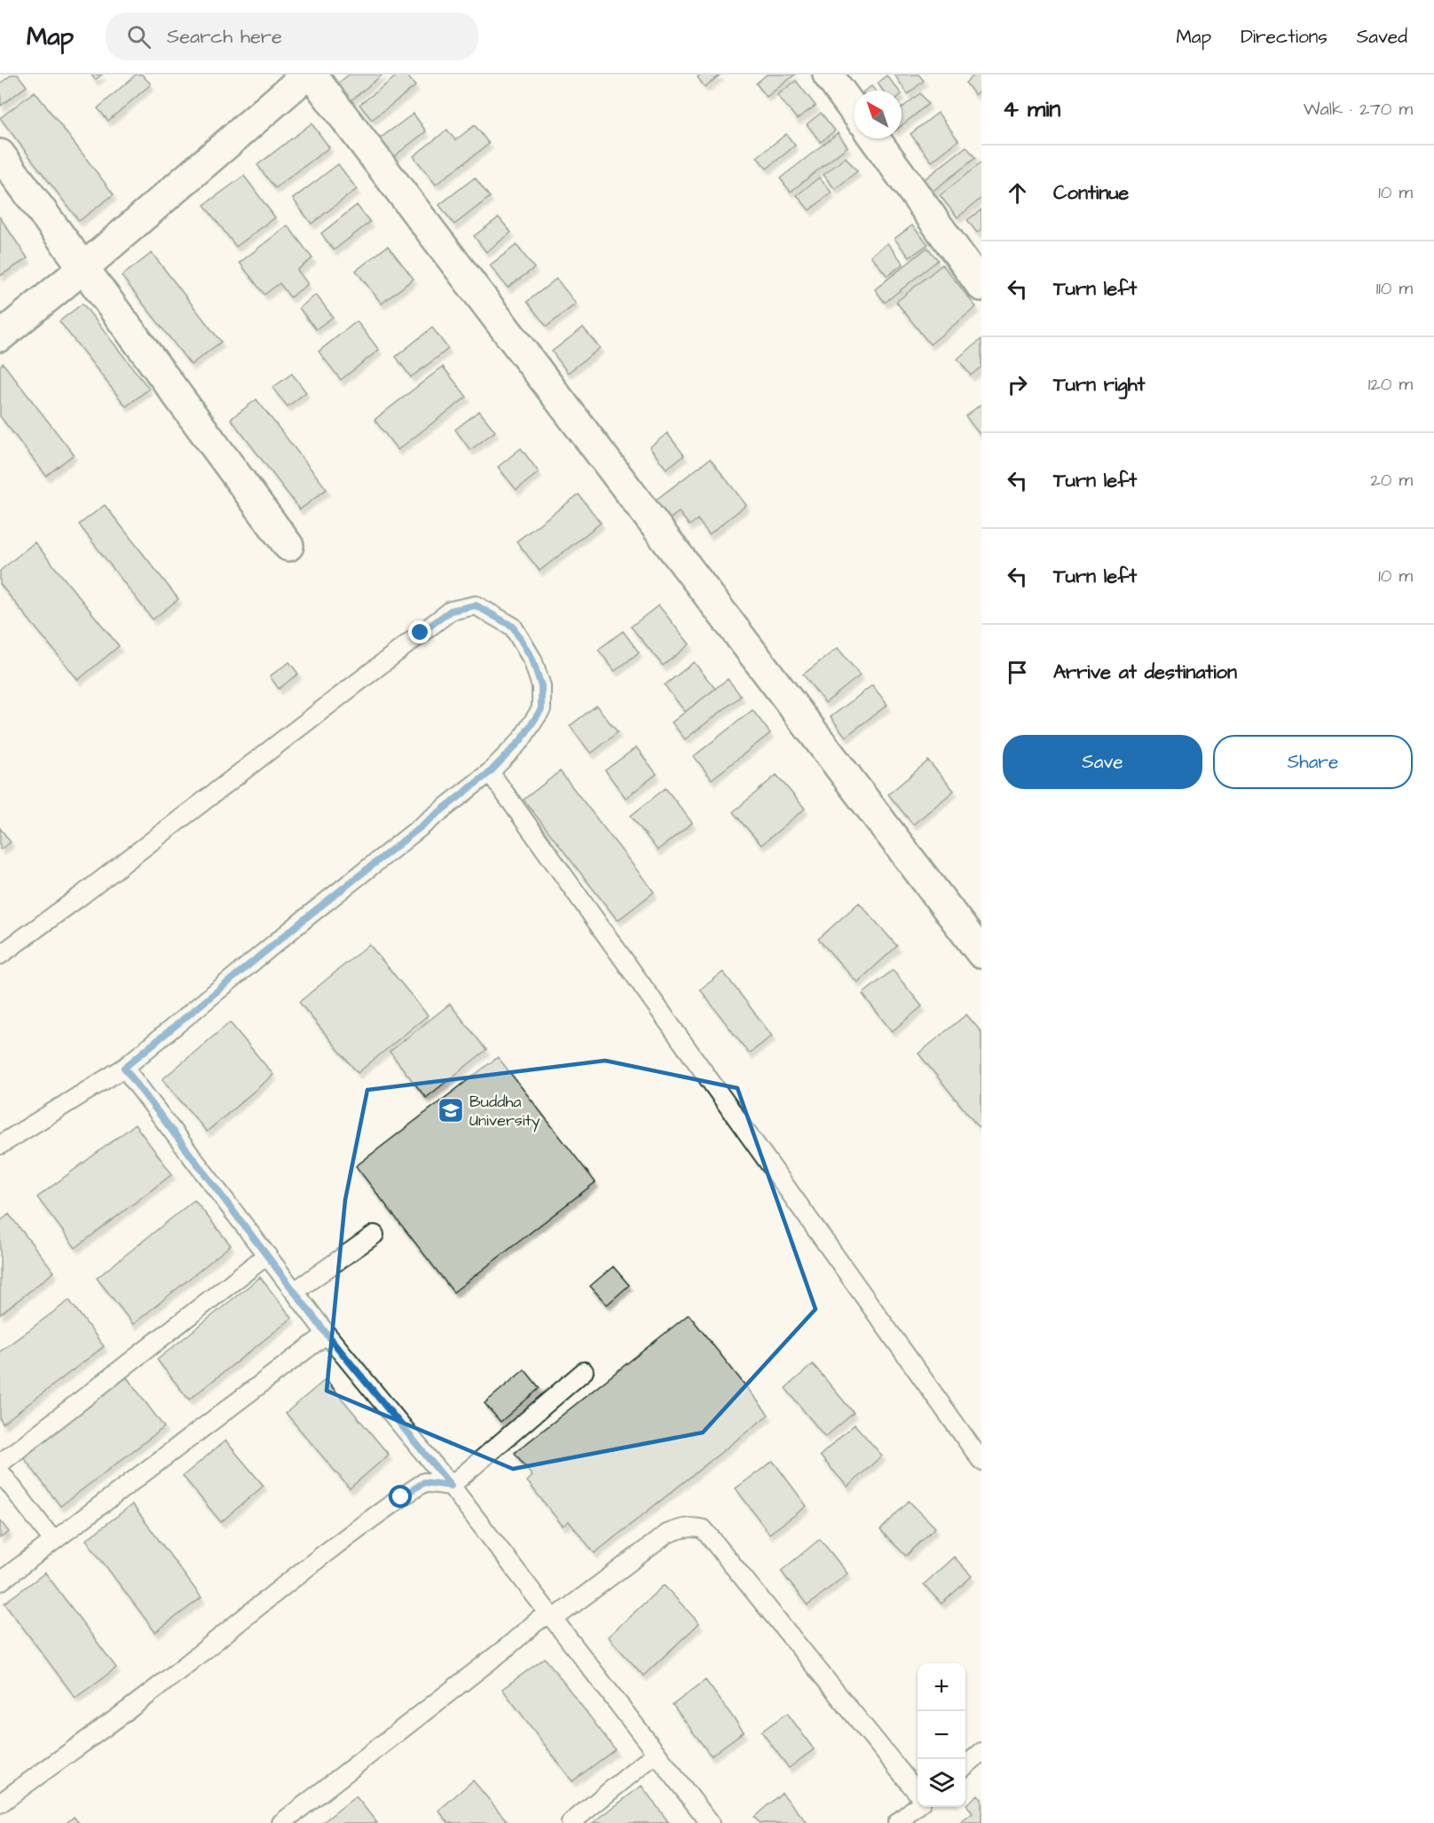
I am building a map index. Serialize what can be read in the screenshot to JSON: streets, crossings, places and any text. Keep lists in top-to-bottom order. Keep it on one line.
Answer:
{"places":{"school or university":["Buddha University"]},"north":"top left","page":{"header":"Map","search":"Search here","nav":["Map","Directions","Saved"],"heading":["4 min","Walk · 270 m"],"list":[["Continue","10 m"],["Turn left","110 m"],["Turn right","120 m"],["Turn left","20 m"],["Turn left","10 m"],"Arrive at destination"],"buttons":["Save","Share"],"map_buttons":["+","−"]}}
